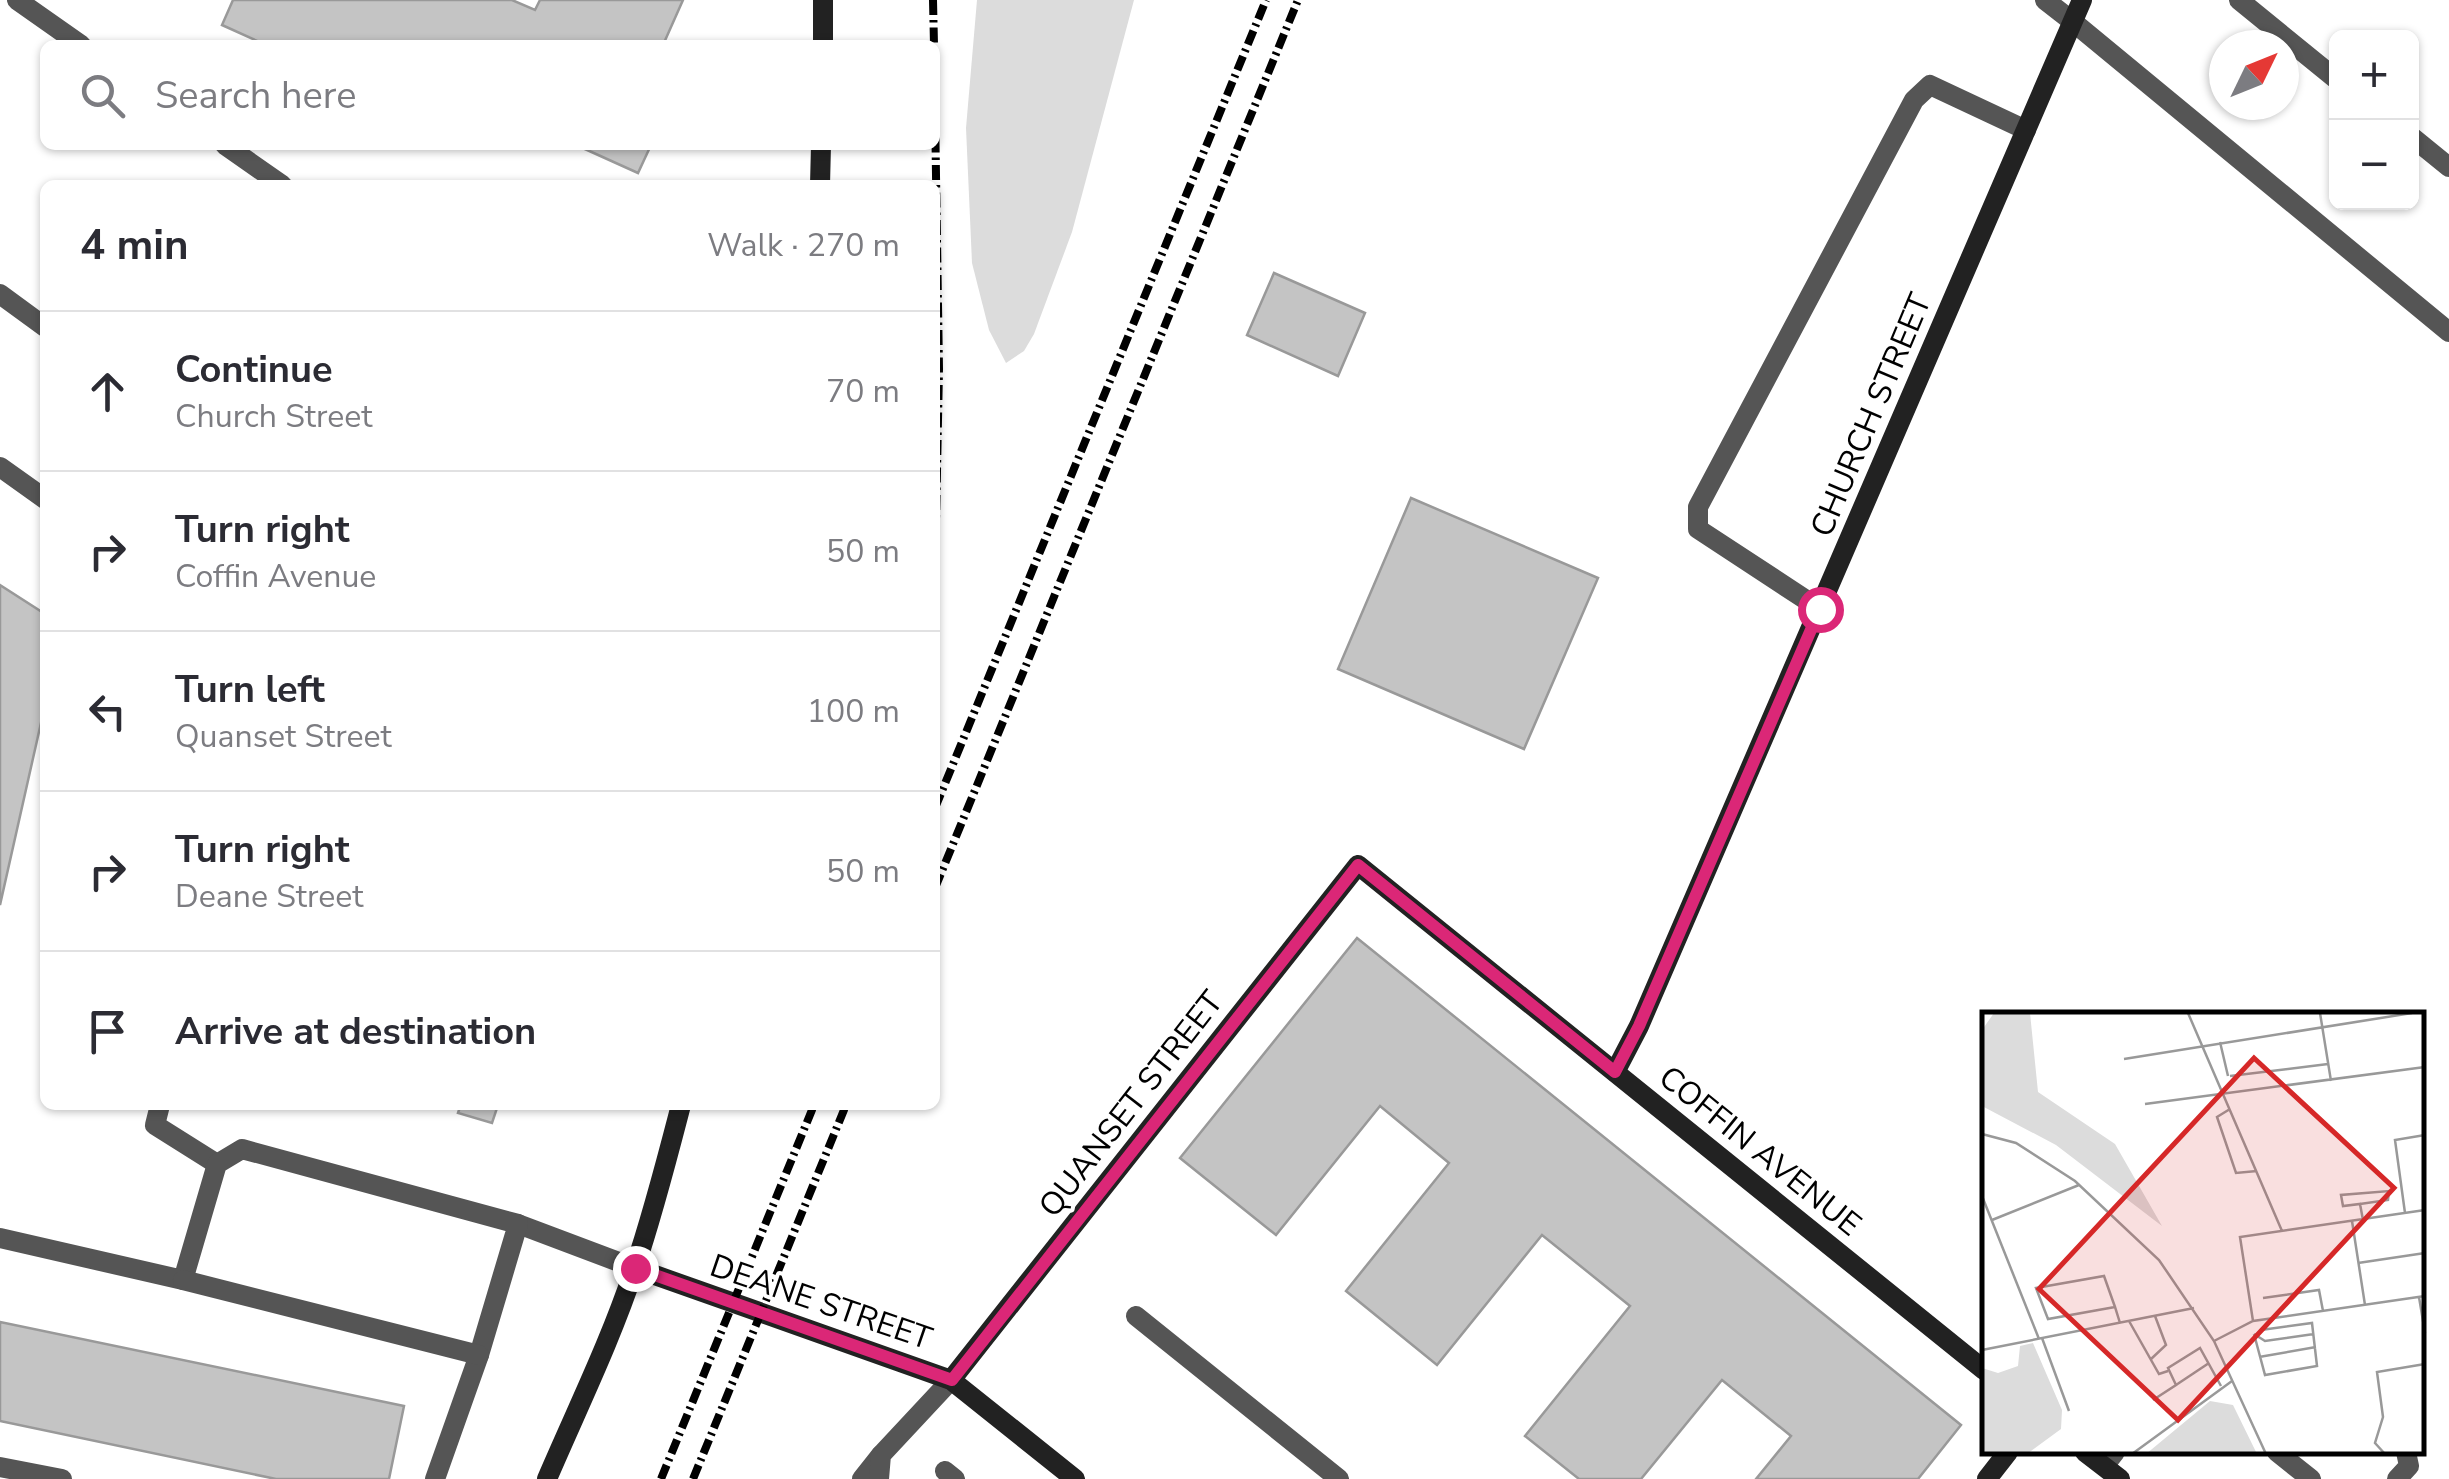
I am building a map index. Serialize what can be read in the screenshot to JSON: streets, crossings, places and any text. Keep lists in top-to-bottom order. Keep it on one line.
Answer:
{"streets":{"main road":["CHURCH STREET","QUANSET STREET","COFFIN AVENUE","DEANE STREET"]},"crossings":[["CHURCH STREET","COFFIN AVENUE"],["QUANSET STREET","COFFIN AVENUE"],["QUANSET STREET","DEANE STREET"]],"north":"top right","page":{"map_buttons":["+","−"],"search":"Search here","heading":["4 min","Walk · 270 m"],"list":[["Continue","Church Street","70 m"],["Turn right","Coffin Avenue","50 m"],["Turn left","Quanset Street","100 m"],["Turn right","Deane Street","50 m"],"Arrive at destination"]}}
